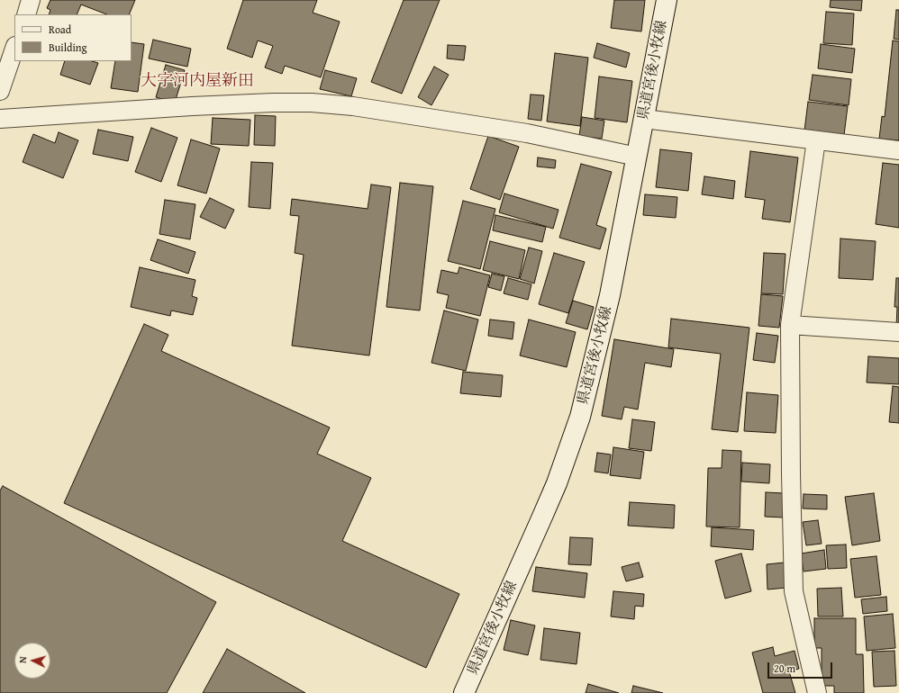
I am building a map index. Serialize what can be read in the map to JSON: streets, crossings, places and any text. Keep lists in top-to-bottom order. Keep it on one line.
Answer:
{"streets":{"main road":["県道宮後小牧線"]},"districts":["大字河内屋新田"],"legend":["Road","Building"],"scale_bar":"20 m","north":"left"}
